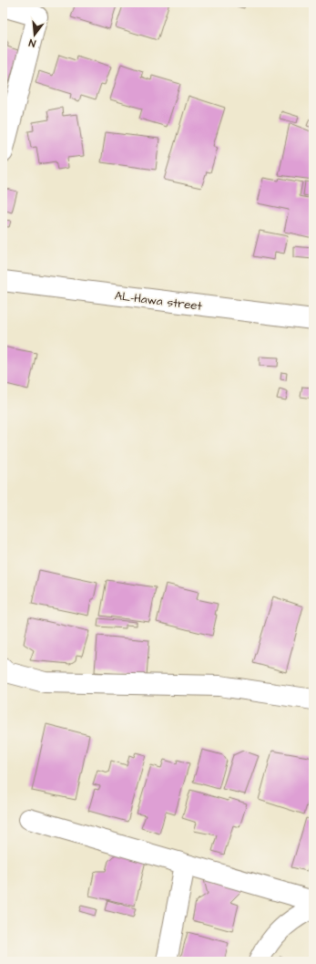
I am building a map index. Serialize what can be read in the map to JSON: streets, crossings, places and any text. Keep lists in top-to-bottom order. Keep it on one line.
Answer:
{"streets":{"street":["AL-Hawa street"]},"north":"bottom"}
